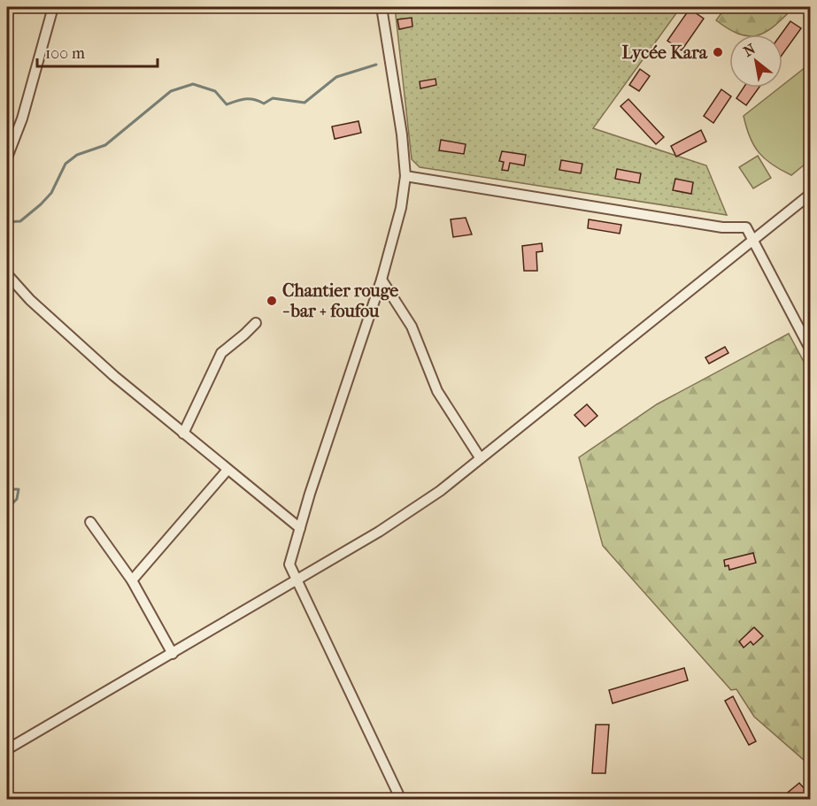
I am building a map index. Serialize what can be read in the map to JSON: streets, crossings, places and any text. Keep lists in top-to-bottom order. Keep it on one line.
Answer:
{"places":["Lycée Kara","Chantier rouge - bar + foufou"],"scale_bar":"100 m","north":"top left"}
